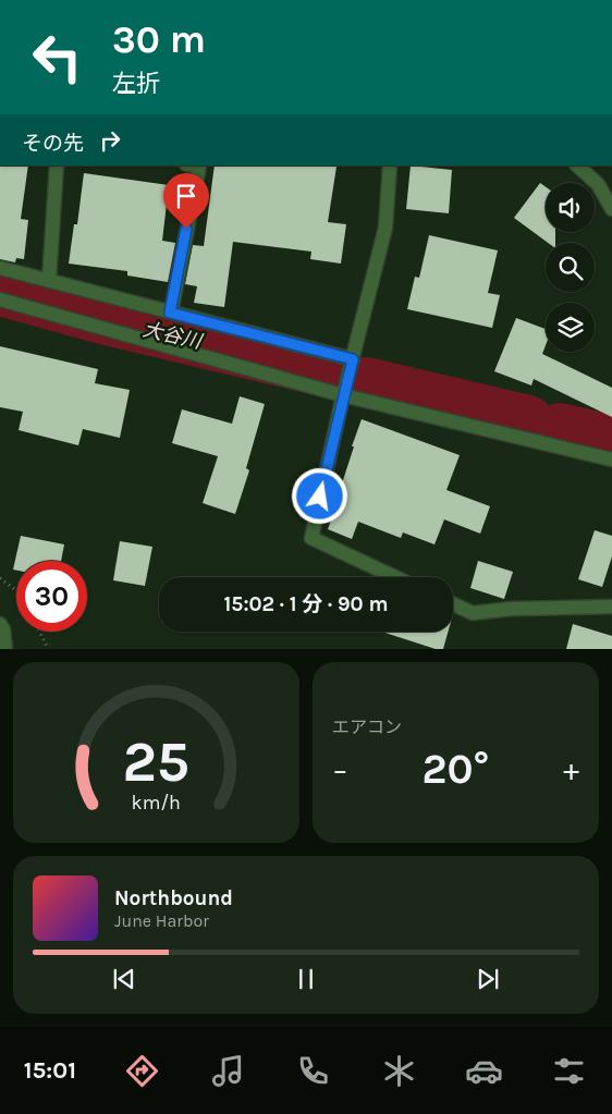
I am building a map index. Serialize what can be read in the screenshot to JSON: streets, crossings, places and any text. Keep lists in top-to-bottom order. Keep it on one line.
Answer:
{"water":["大谷川"],"page":{"turn":["30 m","左折"],"then":"その先","limit":"30","trip":"15:02 · 1 分 · 90 m","tile":"エアコン","heat":["−","20°","+"],"song":["Northbound","June Harbor"],"tabs":"15:01","gauge":["25","km/h"]}}
